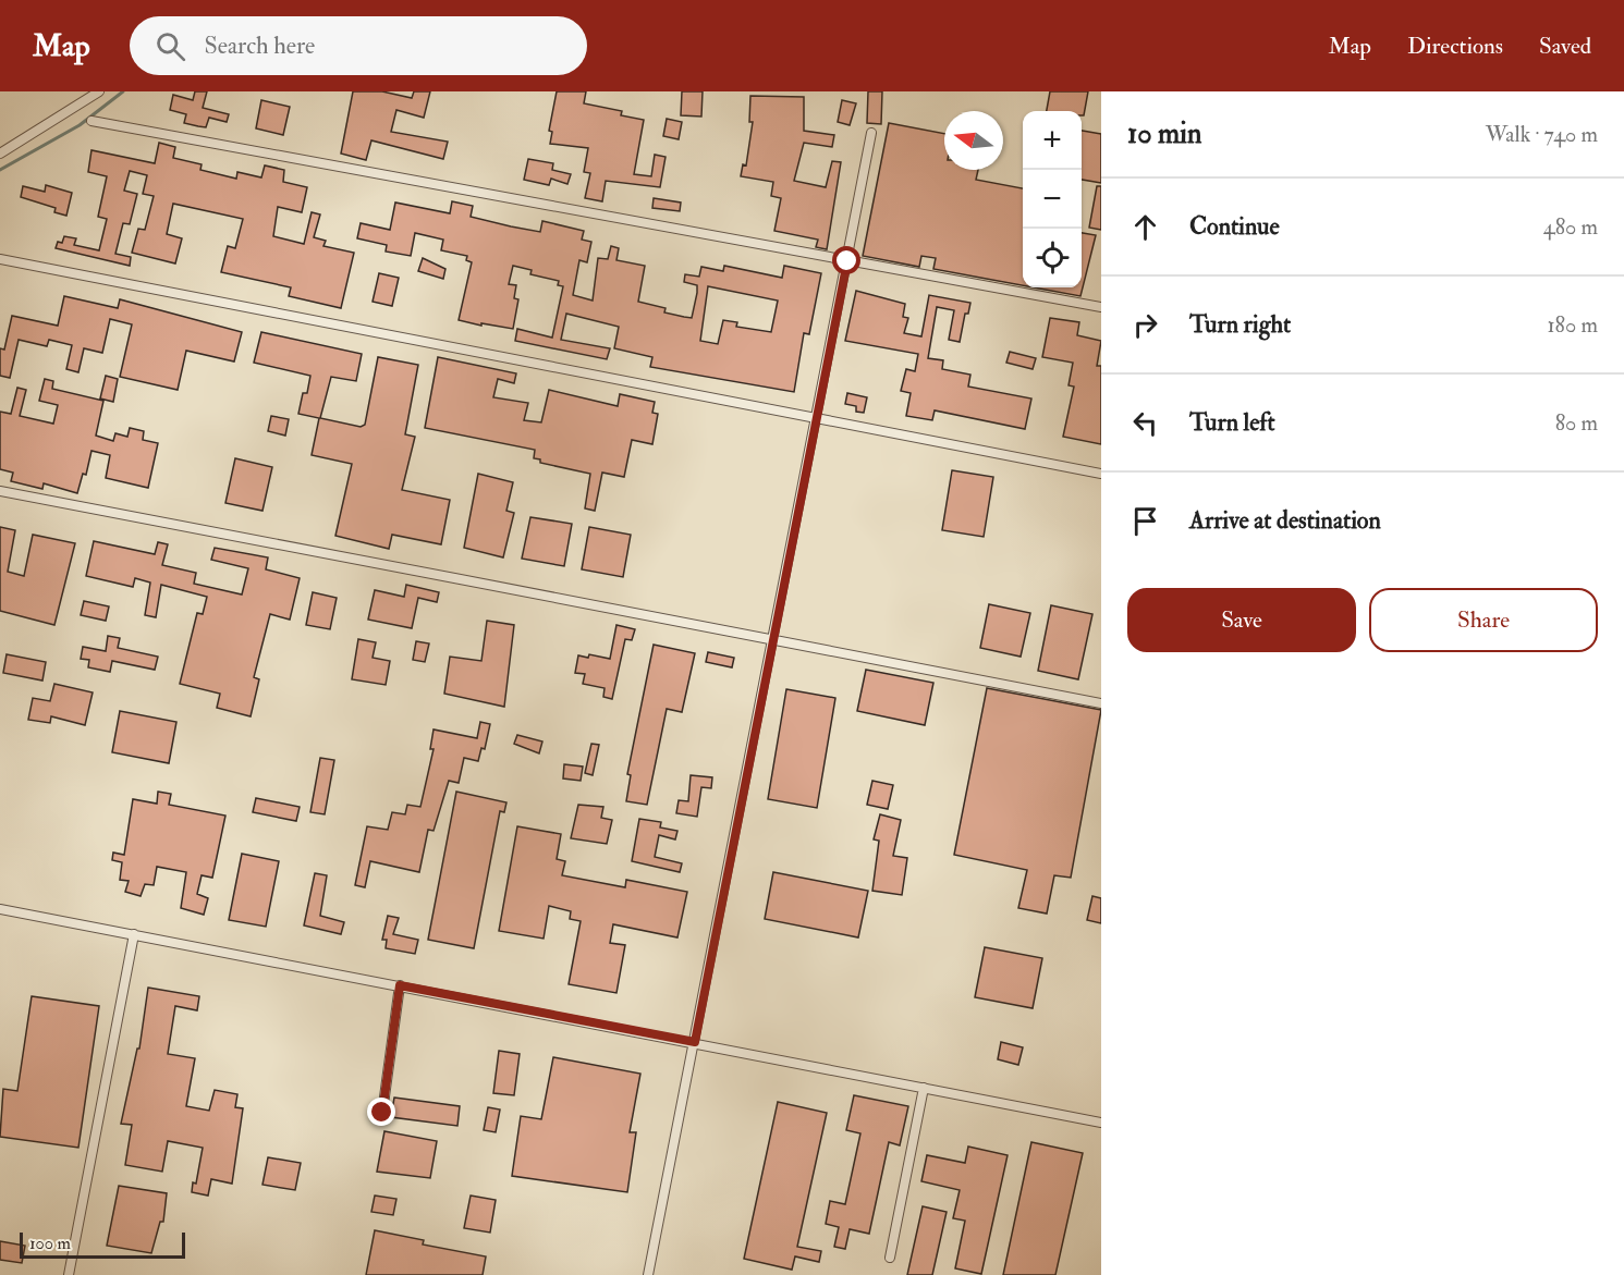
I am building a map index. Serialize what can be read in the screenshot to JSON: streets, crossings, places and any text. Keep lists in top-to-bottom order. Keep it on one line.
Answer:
{"scale_bar":"100 m","north":"left","page":{"header":"Map","search":"Search here","nav":["Map","Directions","Saved"],"heading":["10 min","Walk · 740 m"],"map_buttons":["+","−"],"list":[["Continue","480 m"],["Turn right","180 m"],["Turn left","80 m"],"Arrive at destination"],"buttons":["Save","Share"],"scale":"100 m"}}
